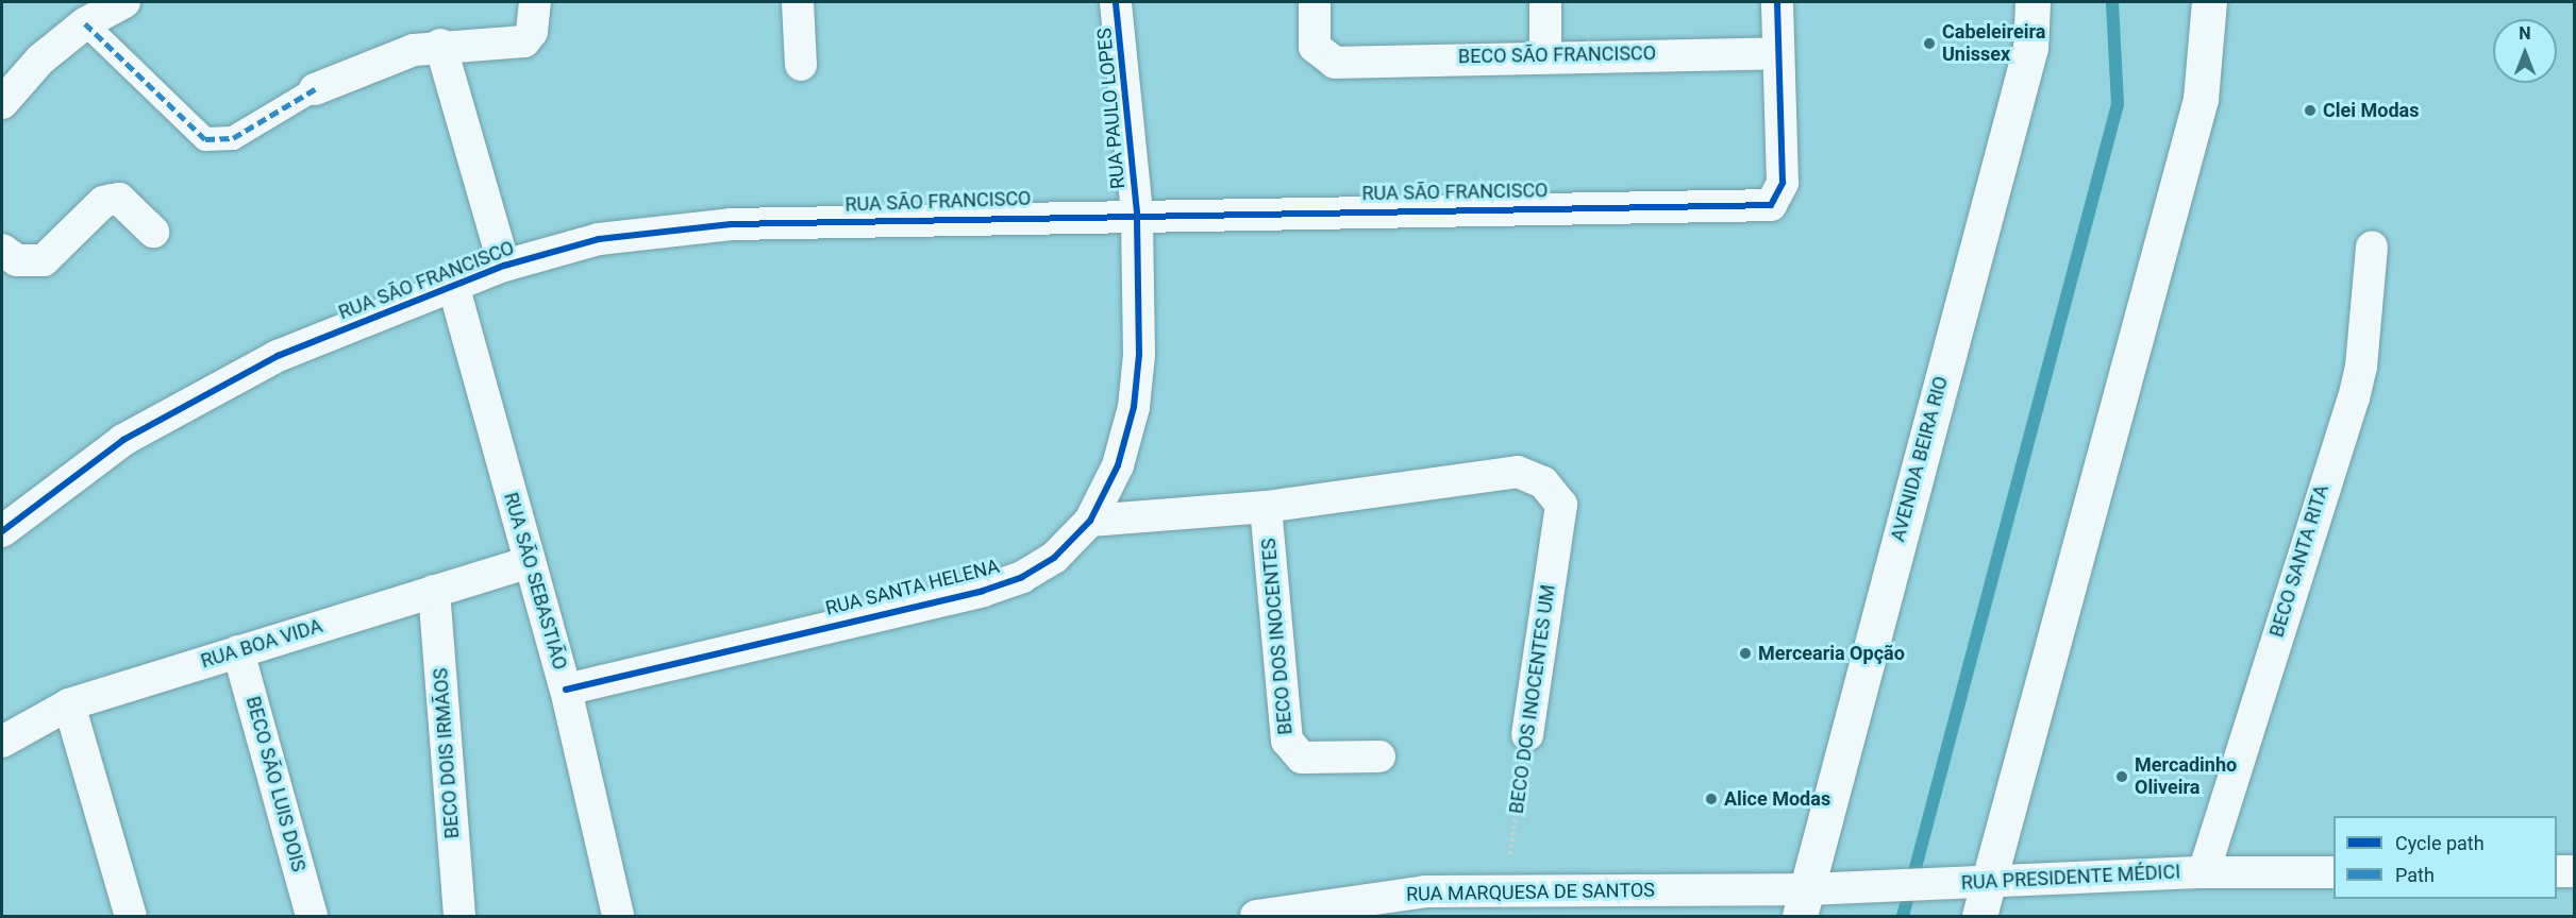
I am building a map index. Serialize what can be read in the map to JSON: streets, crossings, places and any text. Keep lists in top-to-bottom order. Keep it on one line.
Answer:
{"streets":{"street":["BECO SÃO FRANCISCO","RUA PAULO LOPES","RUA SÃO FRANCISCO","AVENIDA BEIRA RIO","BECO SANTA RITA","RUA SÃO SEBASTIÃO","RUA SANTA HELENA","BECO DOS INOCENTES","RUA BOA VIDA","BECO DOS INOCENTES UM","BECO DOIS IRMÃOS","BECO SÃO LUIS DOIS","RUA PRESIDENTE MÉDICI","RUA MARQUESA DE SANTOS"]},"crossings":[["BECO SÃO FRANCISCO","RUA SÃO FRANCISCO"],["RUA PAULO LOPES","RUA SÃO FRANCISCO"],["RUA PAULO LOPES","RUA SANTA HELENA"],["RUA SÃO FRANCISCO","RUA SÃO SEBASTIÃO"],["RUA SÃO FRANCISCO","RUA SANTA HELENA"],["AVENIDA BEIRA RIO","RUA PRESIDENTE MÉDICI"],["AVENIDA BEIRA RIO","RUA MARQUESA DE SANTOS"],["BECO SANTA RITA","RUA PRESIDENTE MÉDICI"],["RUA SÃO SEBASTIÃO","RUA SANTA HELENA"],["RUA SÃO SEBASTIÃO","RUA BOA VIDA"],["BECO DOS INOCENTES","BECO DOS INOCENTES UM"],["RUA BOA VIDA","BECO DOIS IRMÃOS"],["RUA BOA VIDA","BECO SÃO LUIS DOIS"],["BECO DOS INOCENTES UM","RUA MARQUESA DE SANTOS"],["RUA PRESIDENTE MÉDICI","RUA MARQUESA DE SANTOS"]],"places":["Cabeleireira Unissex","Clei Modas","Mercearia Opção","Mercadinho Oliveira","Alice Modas"],"legend":["Cycle path","Path"],"north":"top"}
